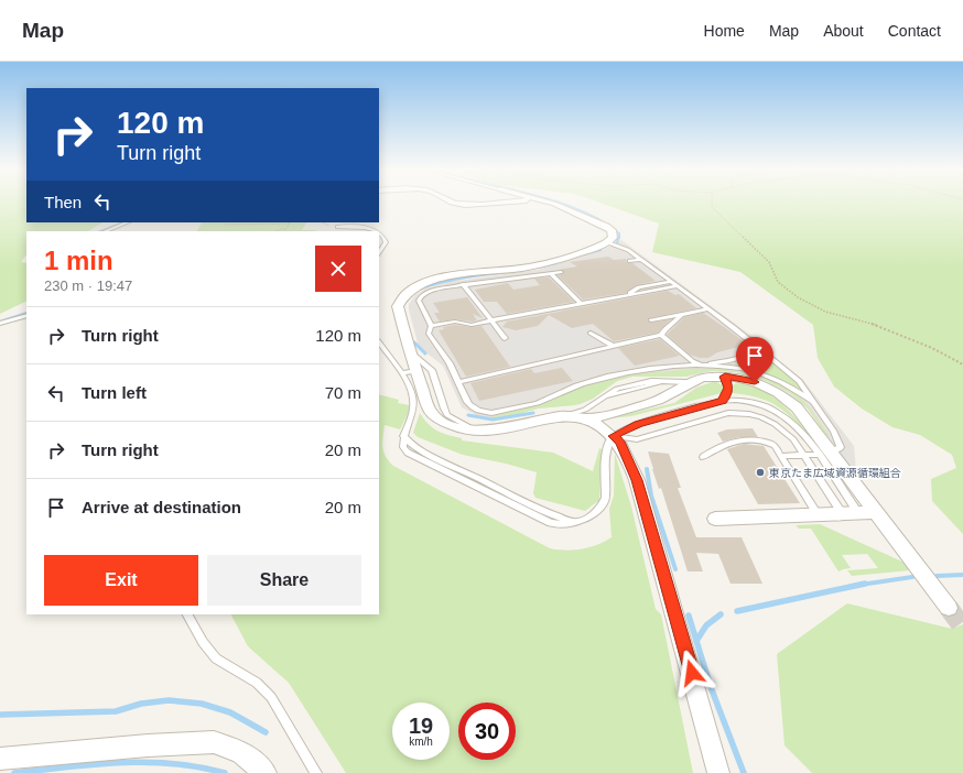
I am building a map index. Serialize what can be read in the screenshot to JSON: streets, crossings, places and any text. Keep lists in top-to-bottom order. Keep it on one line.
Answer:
{"places":["東京たま広域資源循環組合"],"page":{"header":"Map","nav":["Home","Map","About","Contact"],"turn":["120 m","Turn right"],"then":"Then","heading":["1 min","230 m · 19:47"],"list":[{"name":"Turn right","value":"120 m"},{"name":"Turn left","value":"70 m"},{"name":"Turn right","value":"20 m"},{"name":"Arrive at destination","value":"20 m"}],"buttons":["Exit","Share"],"speed":"19 km/h","limit":"30"}}
